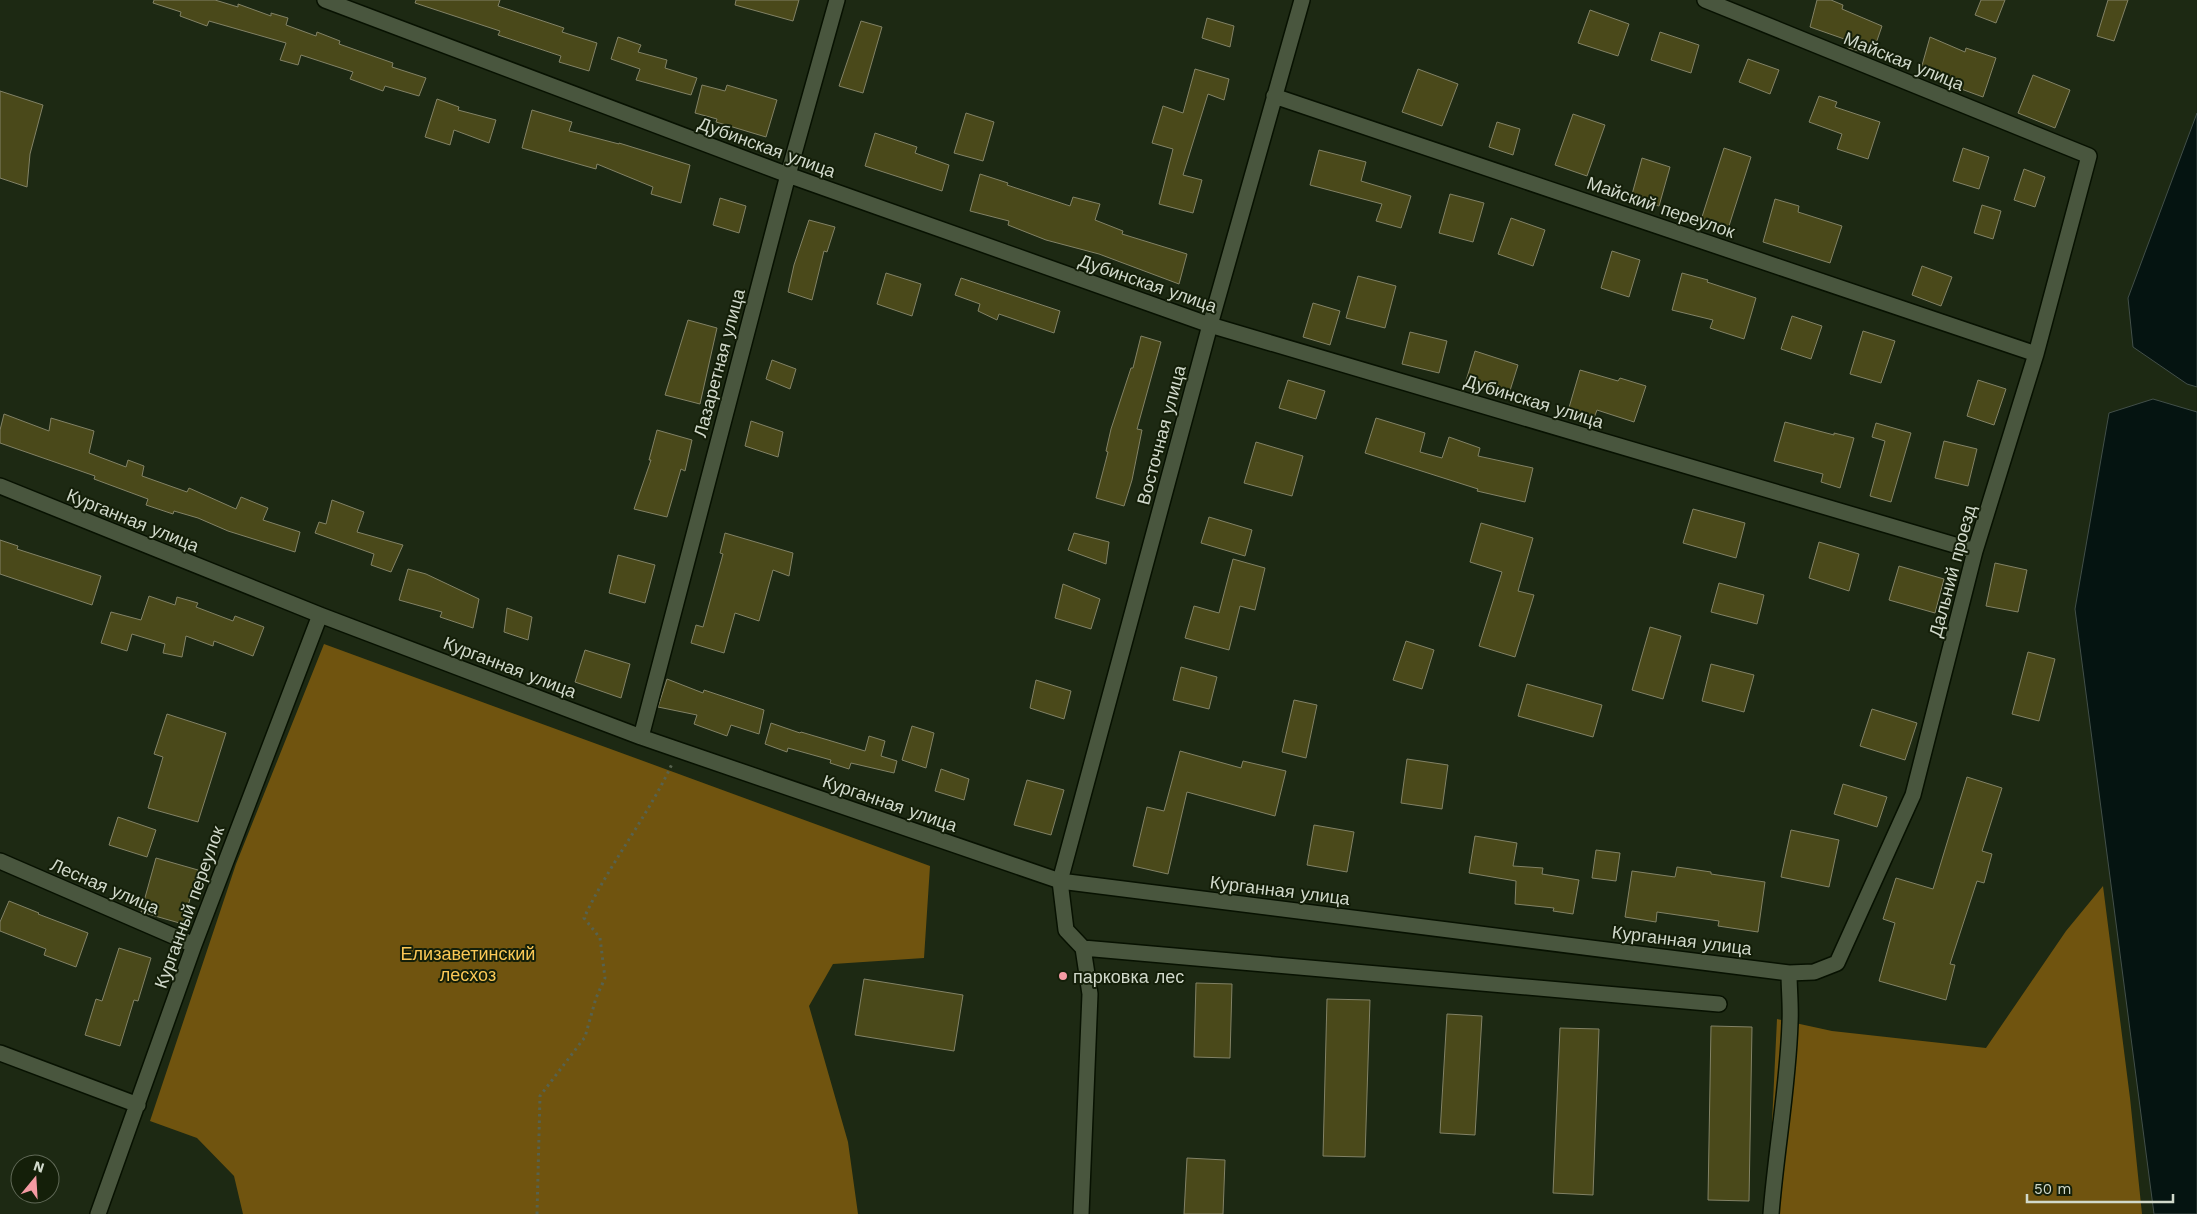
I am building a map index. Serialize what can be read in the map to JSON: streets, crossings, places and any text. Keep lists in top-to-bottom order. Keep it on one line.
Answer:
{"streets":{"street":["Майская улица","Дубинская улица","Майский переулок","Лазаретная улица","Восточная улица","Курганная улица","Дальний проезд","Лесная улица","Курганный переулок"]},"crossings":[["Майская улица","Дальний проезд"],["Дубинская улица","Лазаретная улица"],["Дубинская улица","Восточная улица"],["Дубинская улица","Дальний проезд"],["Майский переулок","Восточная улица"],["Майский переулок","Дальний проезд"],["Лазаретная улица","Курганная улица"],["Восточная улица","Курганная улица"],["Курганная улица","Дальний проезд"],["Курганная улица","Курганный переулок"],["Лесная улица","Курганный переулок"]],"parks":["Елизаветинский лесхоз"],"places":["парковка лес"],"scale_bar":"50 m","north":"top"}
